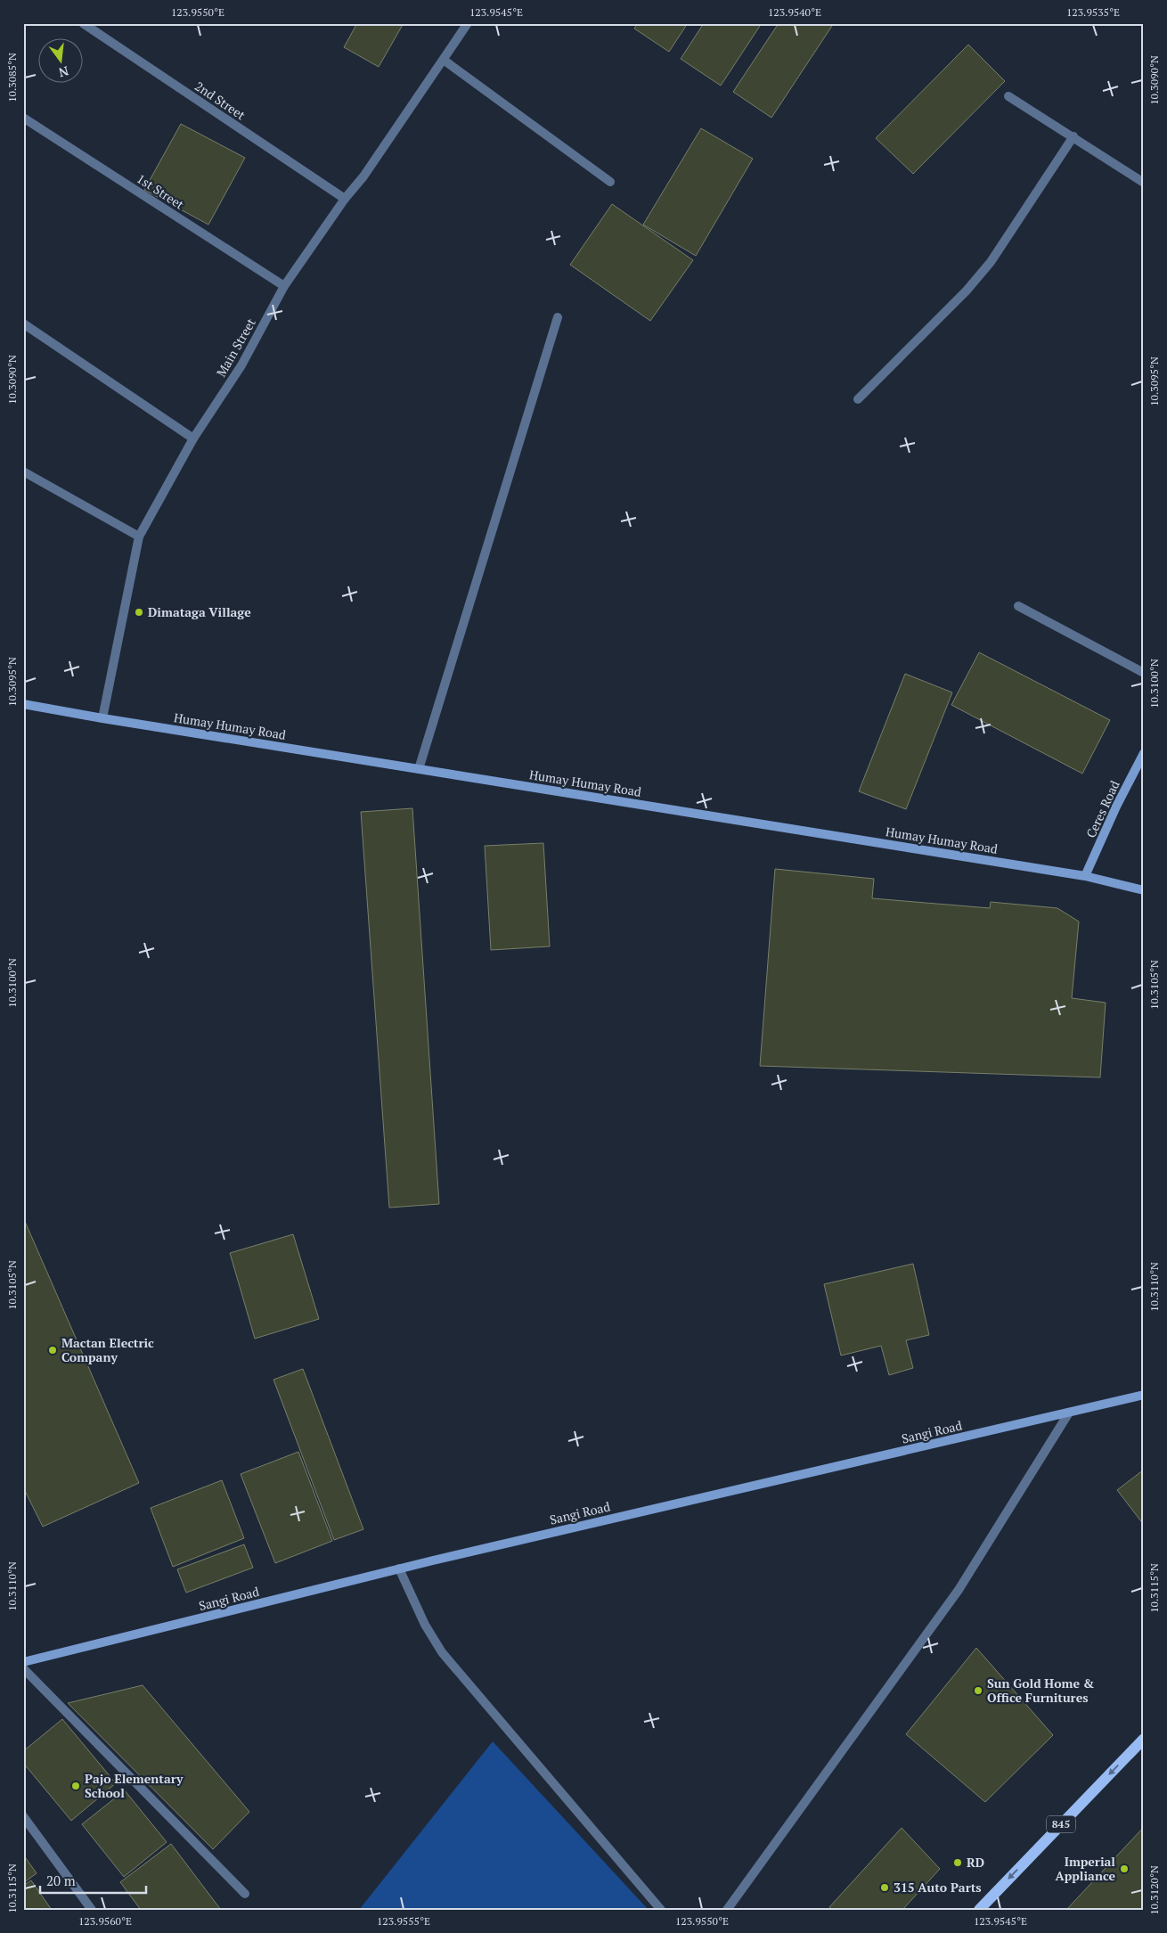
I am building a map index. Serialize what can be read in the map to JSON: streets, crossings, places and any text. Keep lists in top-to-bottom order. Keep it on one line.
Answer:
{"streets":{"main road":["845"],"street":["2nd Street","1st Street","Main Street","Humay Humay Road","Ceres Road","Sangi Road"]},"crossings":[["2nd Street","Main Street"],["1st Street","Main Street"],["Main Street","Humay Humay Road"],["Humay Humay Road","Ceres Road"]],"places":["Dimataga Village","Mactan Electric Company","Sun Gold Home & Office Furnitures","Pajo Elementary School","RD","Imperial Appliance","315 Auto Parts"],"scale_bar":"20 m","north":"bottom","coordinates":["123.9550°E","123.9545°E","123.9540°E","123.9535°E","10.3085°N","10.3090°N","10.3095°N","10.3100°N","10.3105°N","10.3110°N","10.3115°N","10.3120°N","123.9560°E","123.9555°E"]}
